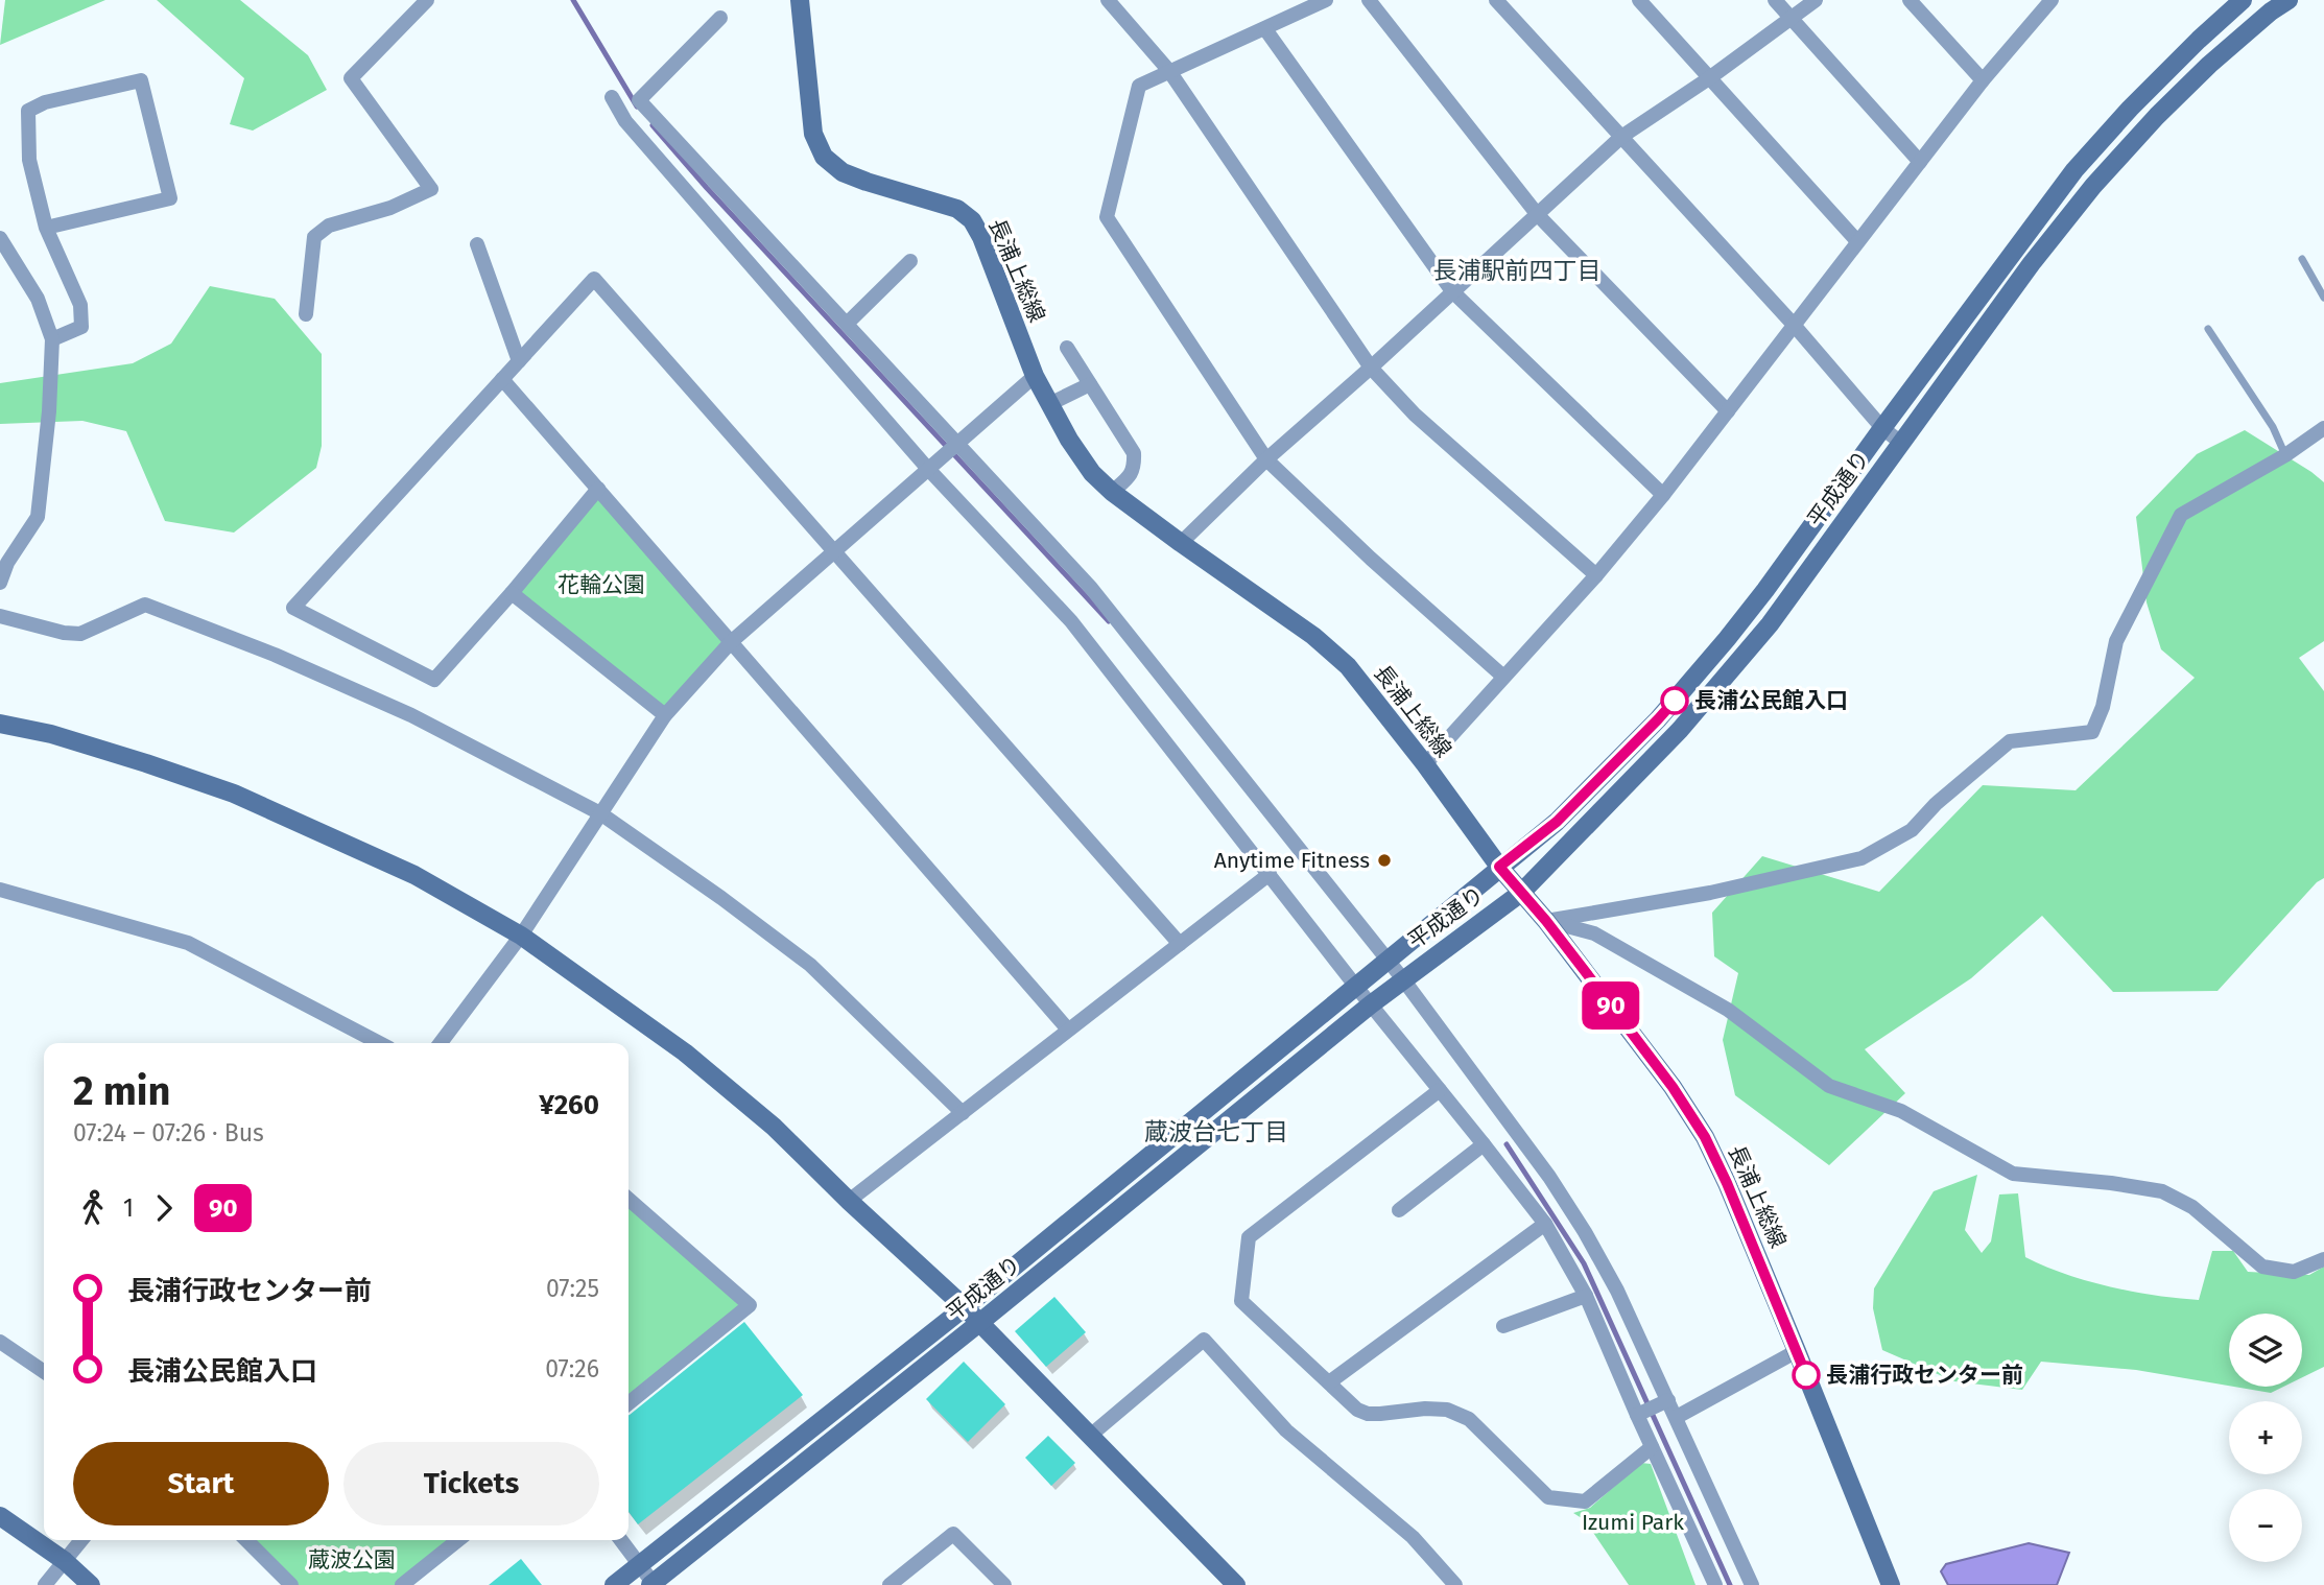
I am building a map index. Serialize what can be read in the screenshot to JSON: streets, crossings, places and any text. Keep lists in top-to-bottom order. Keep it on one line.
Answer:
{"streets":{"street":["長浦上総線","平成通り"]},"crossings":[["長浦上総線","平成通り"]],"districts":["長浦駅前四丁目","蔵波台七丁目"],"parks":["花輪公園","Izumi Park","蔵波公園"],"places":["長浦公民館入口","Anytime Fitness","長浦行政センター前"],"lines":["bus line 90"],"page":{"on_map":"90","heading":["2 min","07:24 – 07:26 · Bus","¥260"],"legs":["1","90"],"list":[{"name":"長浦行政センター前","value":"07:25"},{"name":"長浦公民館入口","value":"07:26"}],"map_buttons":["+","−"],"buttons":["Start","Tickets"]}}
